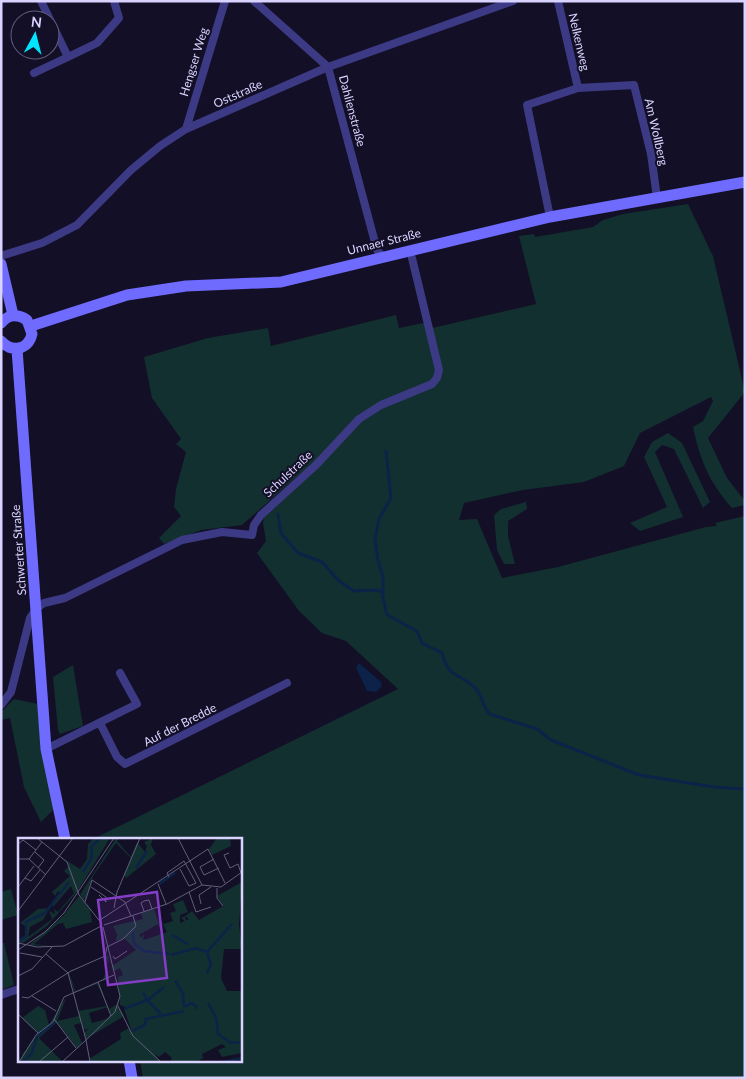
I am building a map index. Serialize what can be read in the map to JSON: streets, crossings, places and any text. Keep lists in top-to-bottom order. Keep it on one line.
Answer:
{"streets":{"main road":["Unnaer Straße","Schwerter Straße"],"street":["Nelkenweg","Hengser Weg","Oststraße","Dahlienstraße","Am Wollberg","Schulstraße","Auf der Bredde"]},"crossings":[["Nelkenweg","Am Wollberg"],["Hengser Weg","Oststraße"],["Oststraße","Dahlienstraße"],["Dahlienstraße","Unnaer Straße"],["Am Wollberg","Unnaer Straße"],["Schulstraße","Schwerter Straße"]],"north":"top"}
